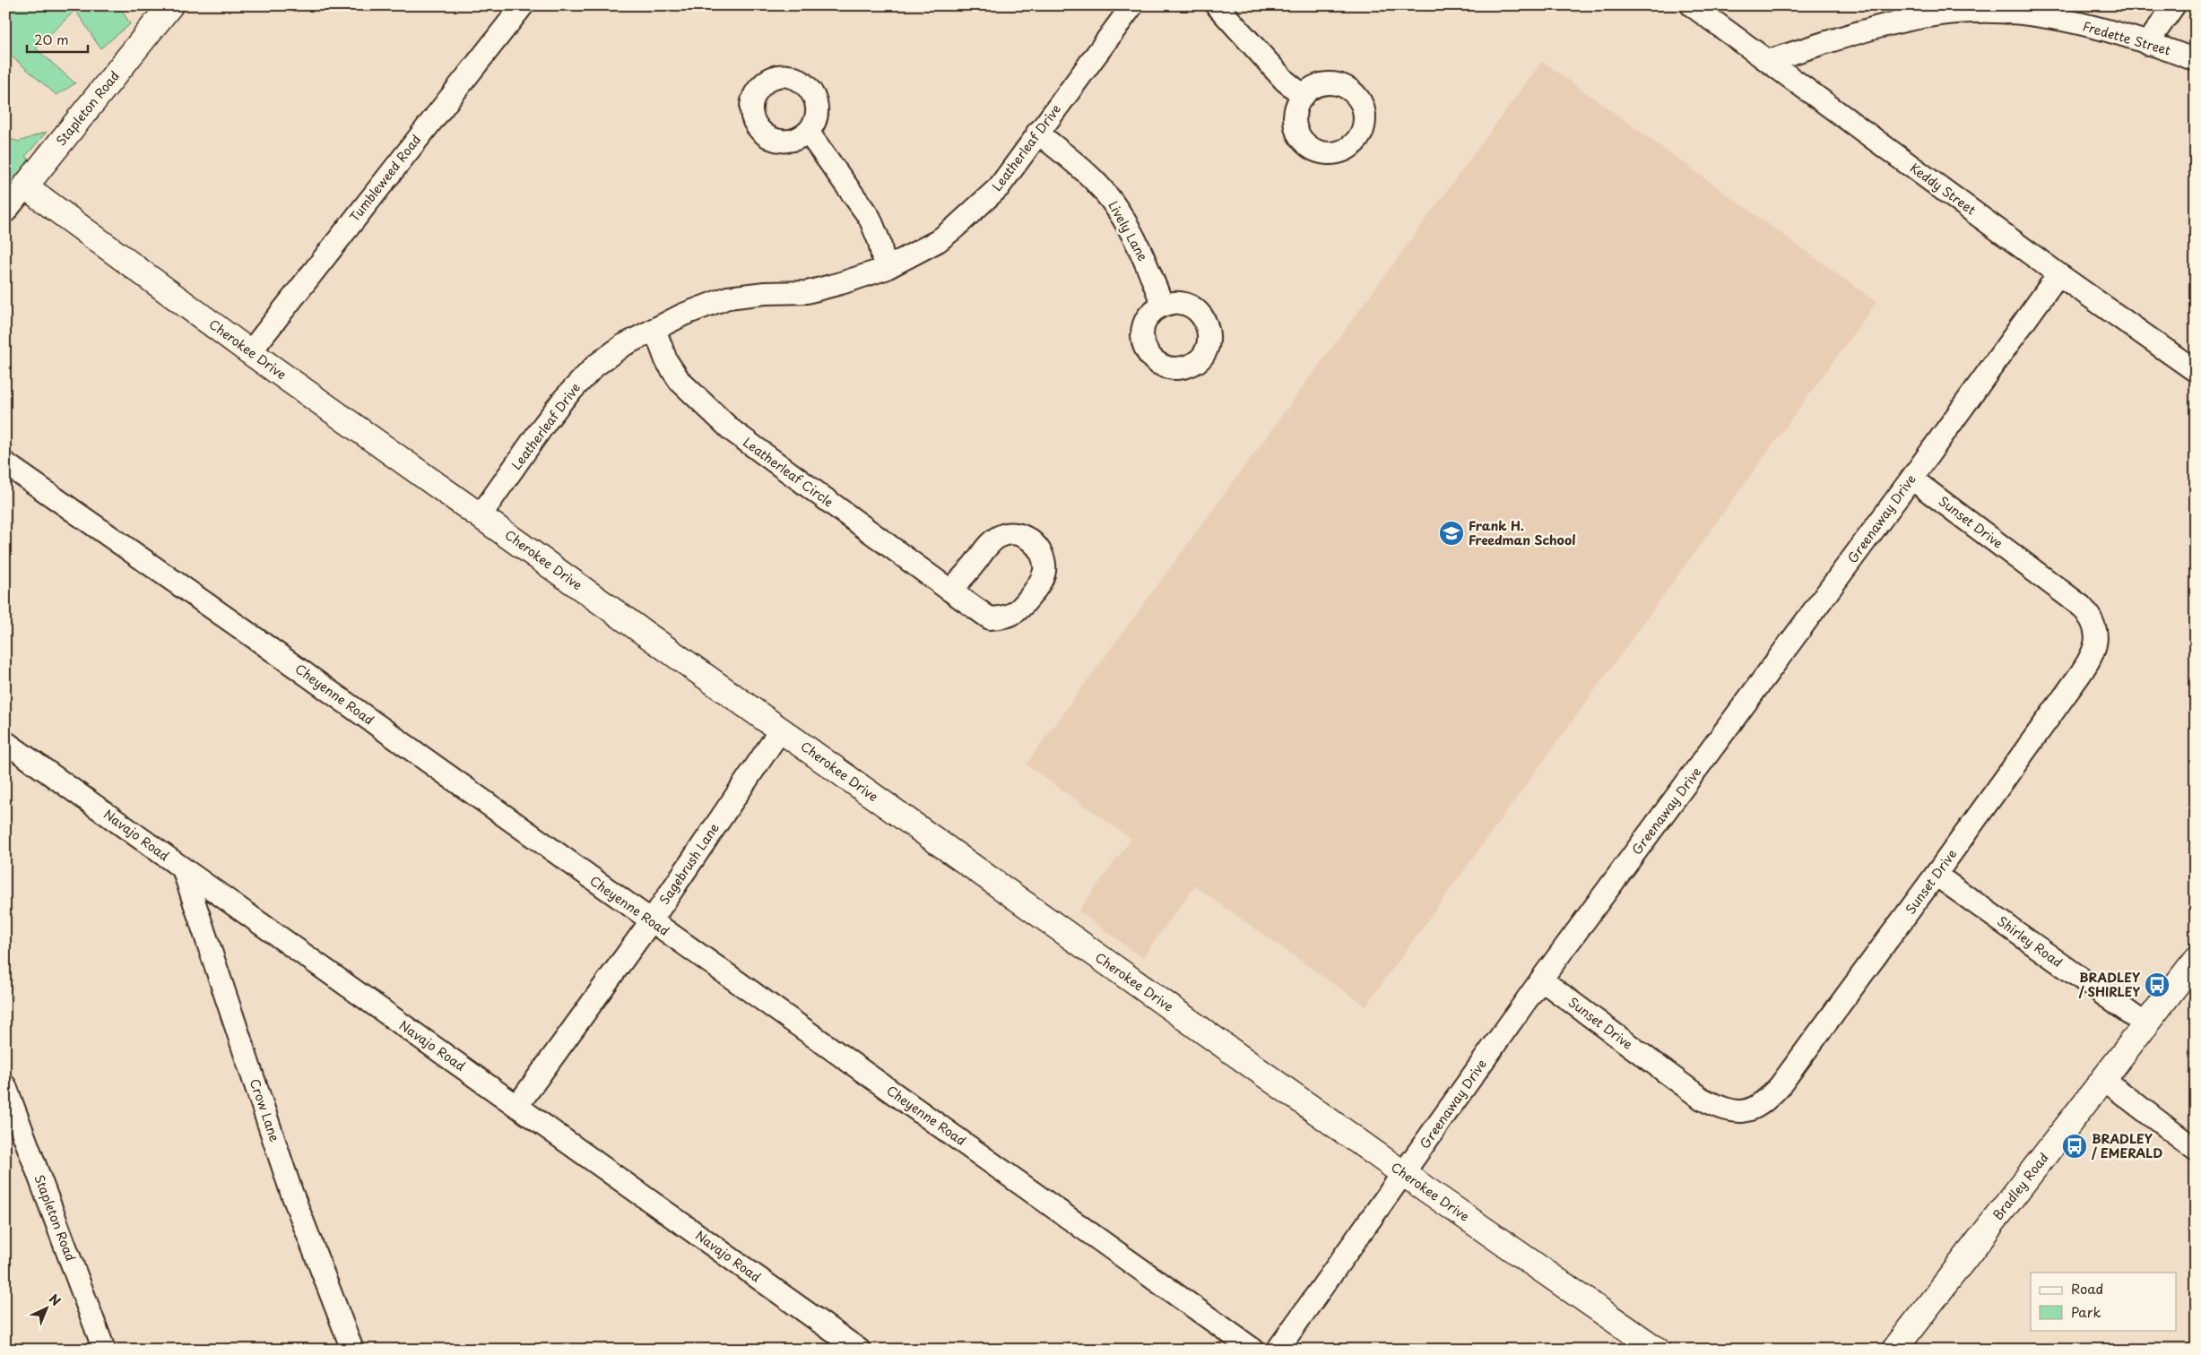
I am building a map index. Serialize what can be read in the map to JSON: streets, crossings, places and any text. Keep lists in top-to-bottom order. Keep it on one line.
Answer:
{"streets":{"street":["Fredette Street","Stapleton Road","Leatherleaf Drive","Tumbleweed Road","Keddy Street","Lively Lane","Cherokee Drive","Leatherleaf Circle","Greenaway Drive","Sunset Drive","Cheyenne Road","Navajo Road","Sagebrush Lane","Shirley Road","Crow Lane","Bradley Road"]},"crossings":[["Fredette Street","Keddy Street"],["Stapleton Road","Cherokee Drive"],["Leatherleaf Drive","Lively Lane"],["Leatherleaf Drive","Cherokee Drive"],["Leatherleaf Drive","Leatherleaf Circle"],["Tumbleweed Road","Cherokee Drive"],["Keddy Street","Greenaway Drive"],["Cherokee Drive","Greenaway Drive"],["Cherokee Drive","Sagebrush Lane"],["Greenaway Drive","Sunset Drive"],["Sunset Drive","Shirley Road"],["Cheyenne Road","Sagebrush Lane"],["Navajo Road","Sagebrush Lane"],["Navajo Road","Crow Lane"],["Shirley Road","Bradley Road"]],"places":{"school or university":["Frank H. Freedman School"],"bus stop":["BRADLEY / SHIRLEY","BRADLEY / EMERALD"]},"legend":["Road","Park"],"scale_bar":"20 m","north":"top right"}
